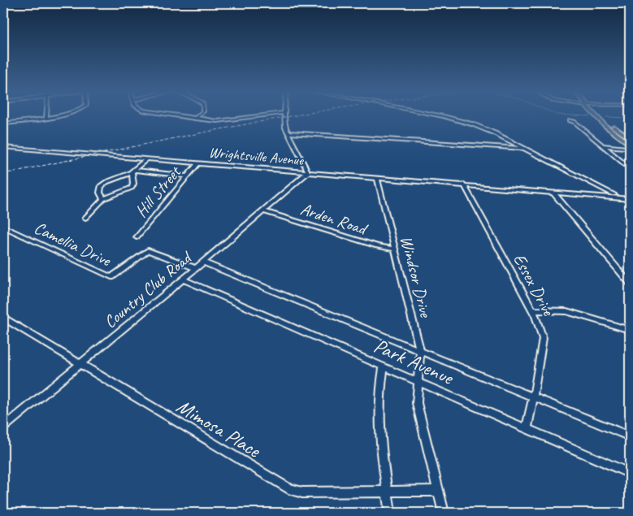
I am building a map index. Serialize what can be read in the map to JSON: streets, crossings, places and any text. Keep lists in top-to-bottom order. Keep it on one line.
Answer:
{"streets":{"street":["Wrightsville Avenue","Hill Street","Arden Road","Camellia Drive","Windsor Drive","Essex Drive","Country Club Road","Park Avenue","Mimosa Place"]},"crossings":[["Wrightsville Avenue","Hill Street"],["Wrightsville Avenue","Windsor Drive"],["Wrightsville Avenue","Essex Drive"],["Wrightsville Avenue","Country Club Road"],["Arden Road","Windsor Drive"],["Arden Road","Country Club Road"],["Camellia Drive","Country Club Road"],["Windsor Drive","Park Avenue"],["Windsor Drive","Mimosa Place"],["Essex Drive","Park Avenue"],["Country Club Road","Park Avenue"],["Country Club Road","Mimosa Place"]]}
